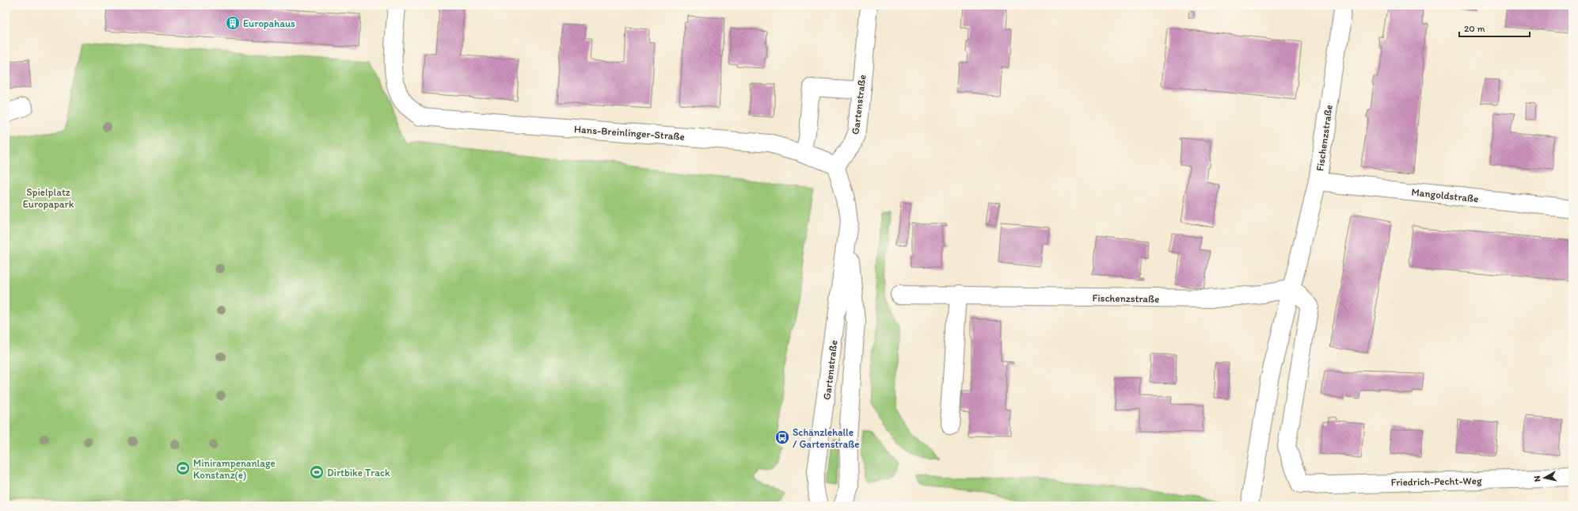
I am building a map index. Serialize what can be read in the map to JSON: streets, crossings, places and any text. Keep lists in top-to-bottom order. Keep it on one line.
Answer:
{"streets":{"street":["Gartenstraße","Hans-Breinlinger-Straße","Fischenzstraße","Mangoldstraße","Friedrich-Pecht-Weg"]},"crossings":[["Gartenstraße","Hans-Breinlinger-Straße"],["Fischenzstraße","Mangoldstraße"],["Fischenzstraße","Friedrich-Pecht-Weg"]],"parks":["Spielplatz Europapark"],"places":{"building":["Europahaus"],"bus stop":["Schänzlehalle / Gartenstraße"],"sports":["Minirampenanlage Konstanz(e)","Dirtbike Track"]},"scale_bar":"20 m","north":"left"}
